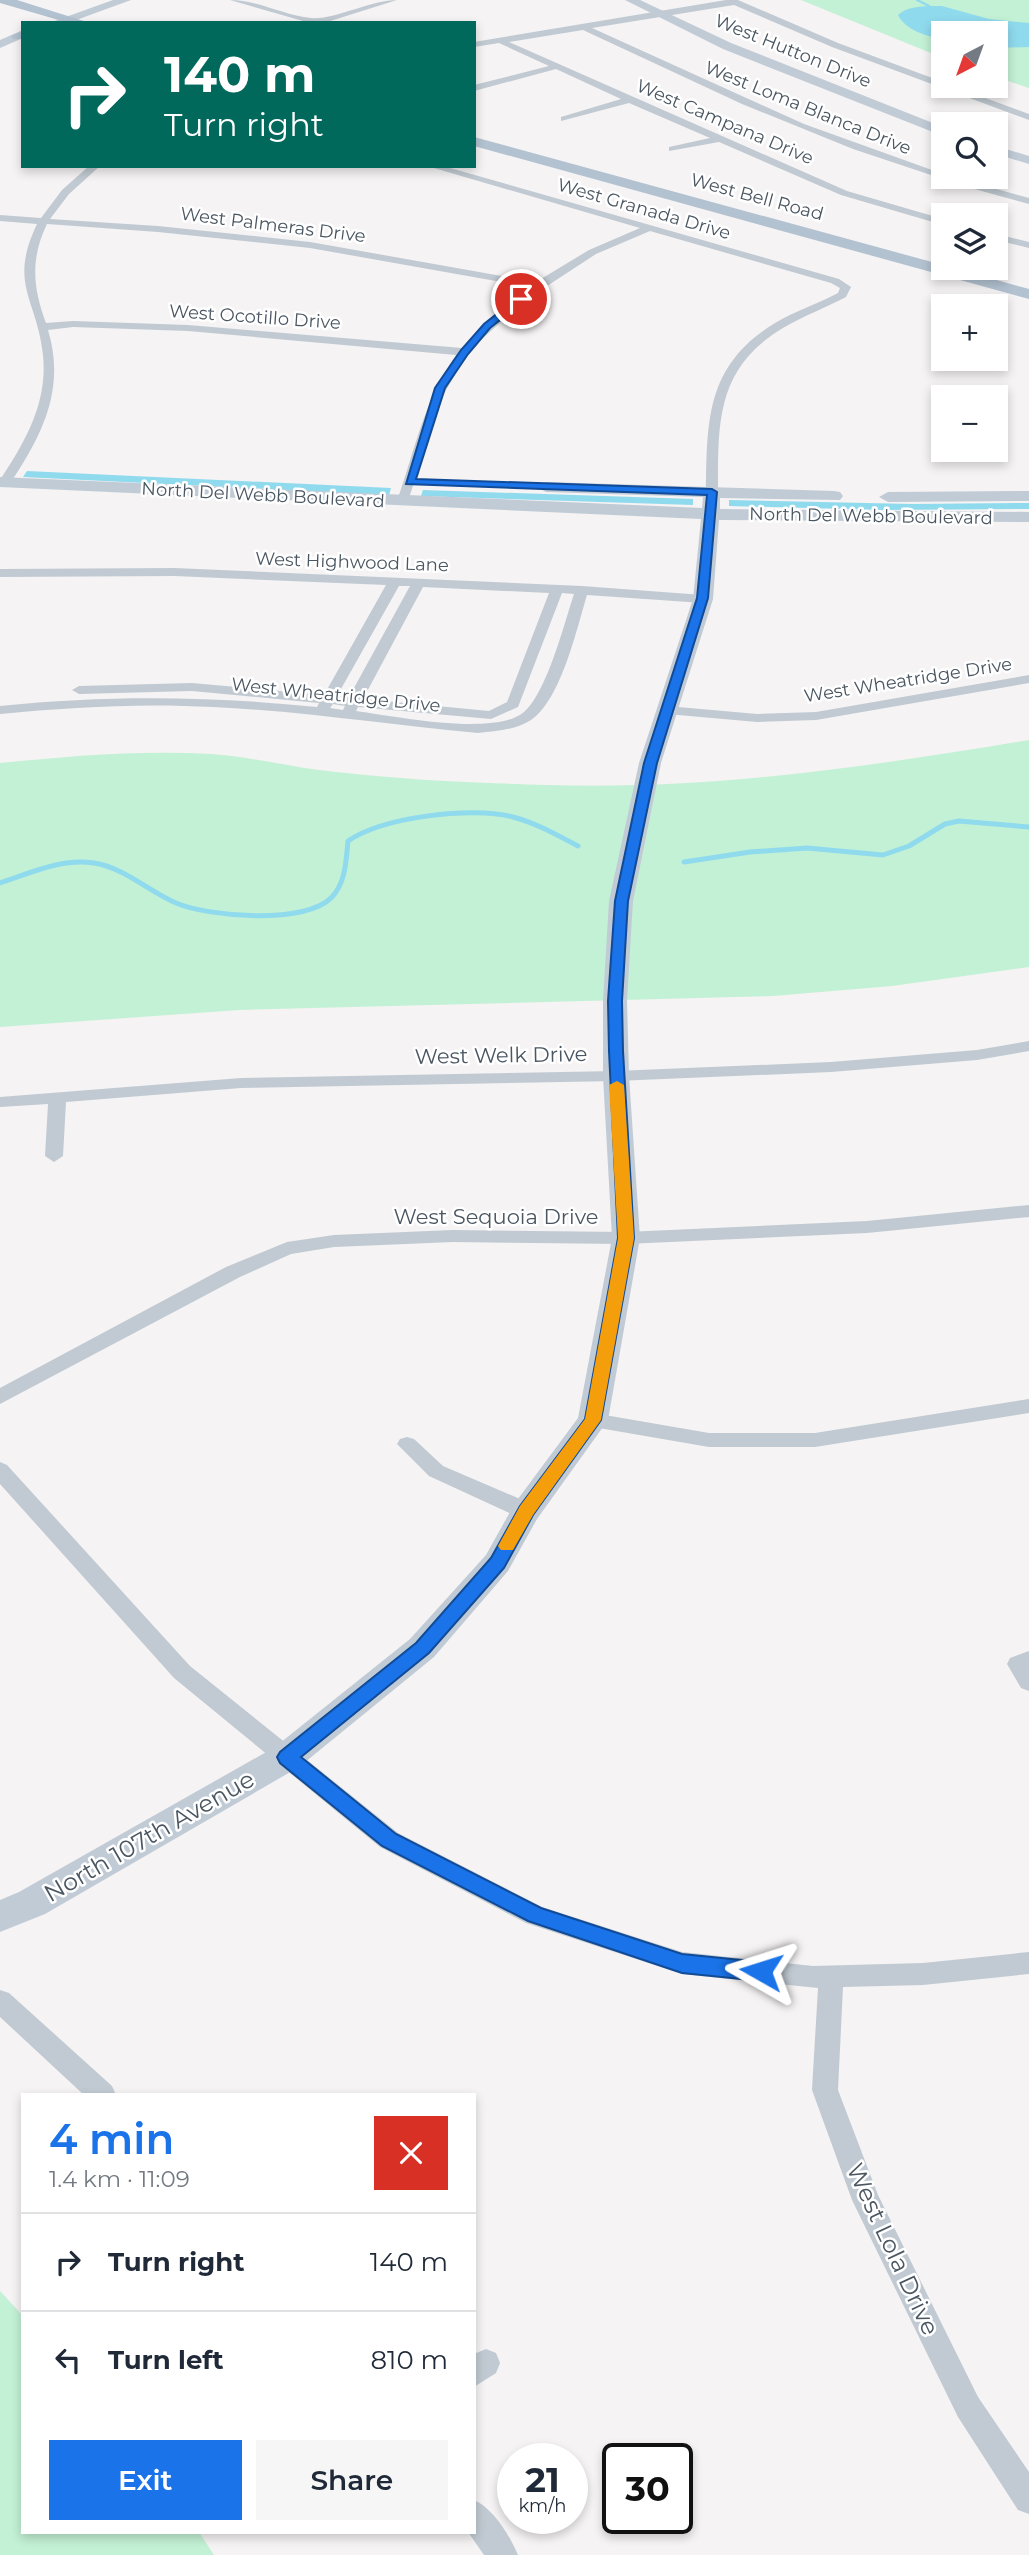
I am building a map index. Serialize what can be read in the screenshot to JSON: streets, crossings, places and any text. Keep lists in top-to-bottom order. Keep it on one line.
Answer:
{"streets":{"main road":["West Bell Road"],"street":["West Hutton Drive","West Loma Blanca Drive","West Campana Drive","West Granada Drive","West Palmeras Drive","West Ocotillo Drive","North Del Webb Boulevard","West Highwood Lane","West Wheatridge Drive","West Welk Drive","West Sequoia Drive","North 107th Avenue","West Lola Drive"]},"crossings":[["West Granada Drive","North 107th Avenue"],["North Del Webb Boulevard","North 107th Avenue"],["West Highwood Lane","West Wheatridge Drive"],["West Highwood Lane","North 107th Avenue"],["West Wheatridge Drive","North 107th Avenue"],["West Welk Drive","North 107th Avenue"],["West Sequoia Drive","North 107th Avenue"]],"north":"bottom left","page":{"map_buttons":["+","−"],"turn":["140 m","Turn right"],"heading":["4 min","1.4 km · 11:09"],"list":[{"name":"Turn right","value":"140 m"},{"name":"Turn left","value":"810 m"}],"buttons":["Exit","Share"],"speed":"21 km/h","limit":"30"}}
